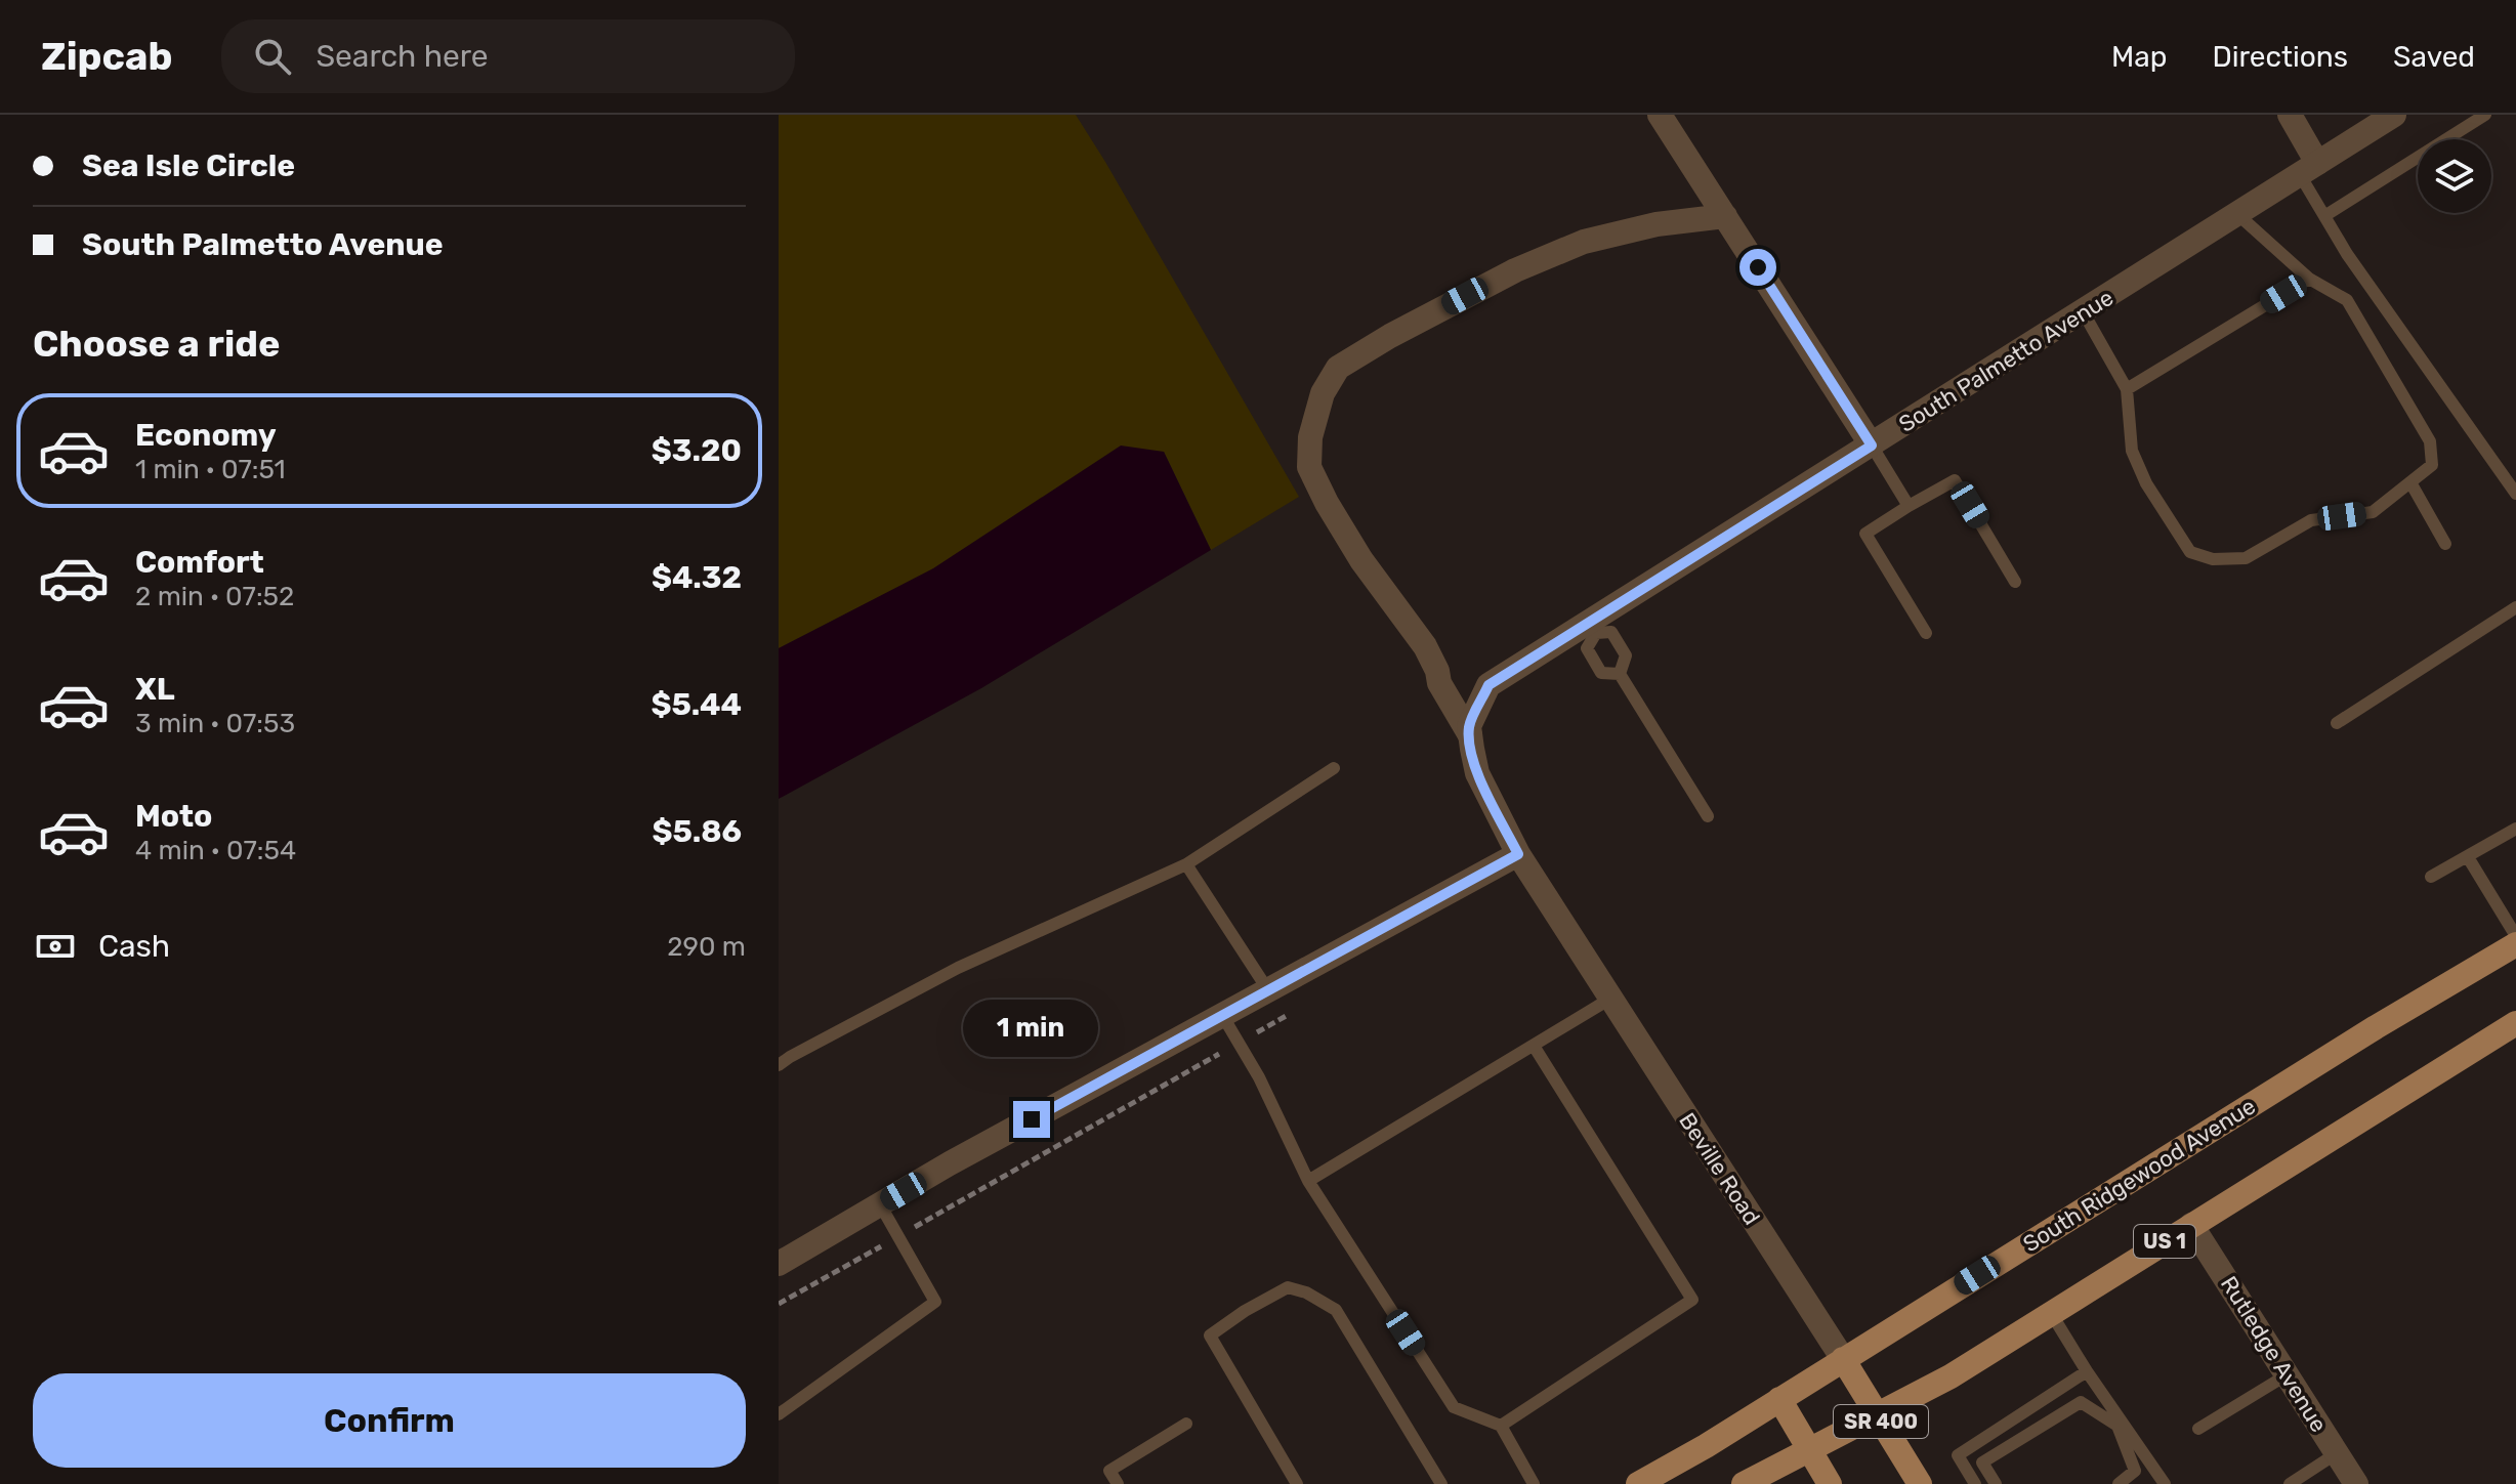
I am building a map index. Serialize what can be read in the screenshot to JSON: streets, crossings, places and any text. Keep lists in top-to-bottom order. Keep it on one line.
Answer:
{"streets":{"main road":["Beville Road","South Ridgewood Avenue","US 1","SR 400"],"street":["South Palmetto Avenue","Rutledge Avenue"]},"crossings":[["Beville Road","South Ridgewood Avenue"],["Beville Road","US 1"],["South Ridgewood Avenue","SR 400"],["US 1","Rutledge Avenue"],["US 1","SR 400"]],"page":{"header":"Zipcab","search":"Search here","nav":["Map","Directions","Saved"],"banner":["Sea Isle Circle","South Palmetto Avenue"],"heading":"Choose a ride","list":[{"name":"Economy","note":"1 min · 07:51","value":"$3.20"},{"name":"Comfort","note":"2 min · 07:52","value":"$4.32"},{"name":"XL","note":"3 min · 07:53","value":"$5.44"},{"name":"Moto","note":"4 min · 07:54","value":"$5.86"}],"pay":["Cash","290 m"],"bubble":"1 min","buttons":"Confirm"}}
